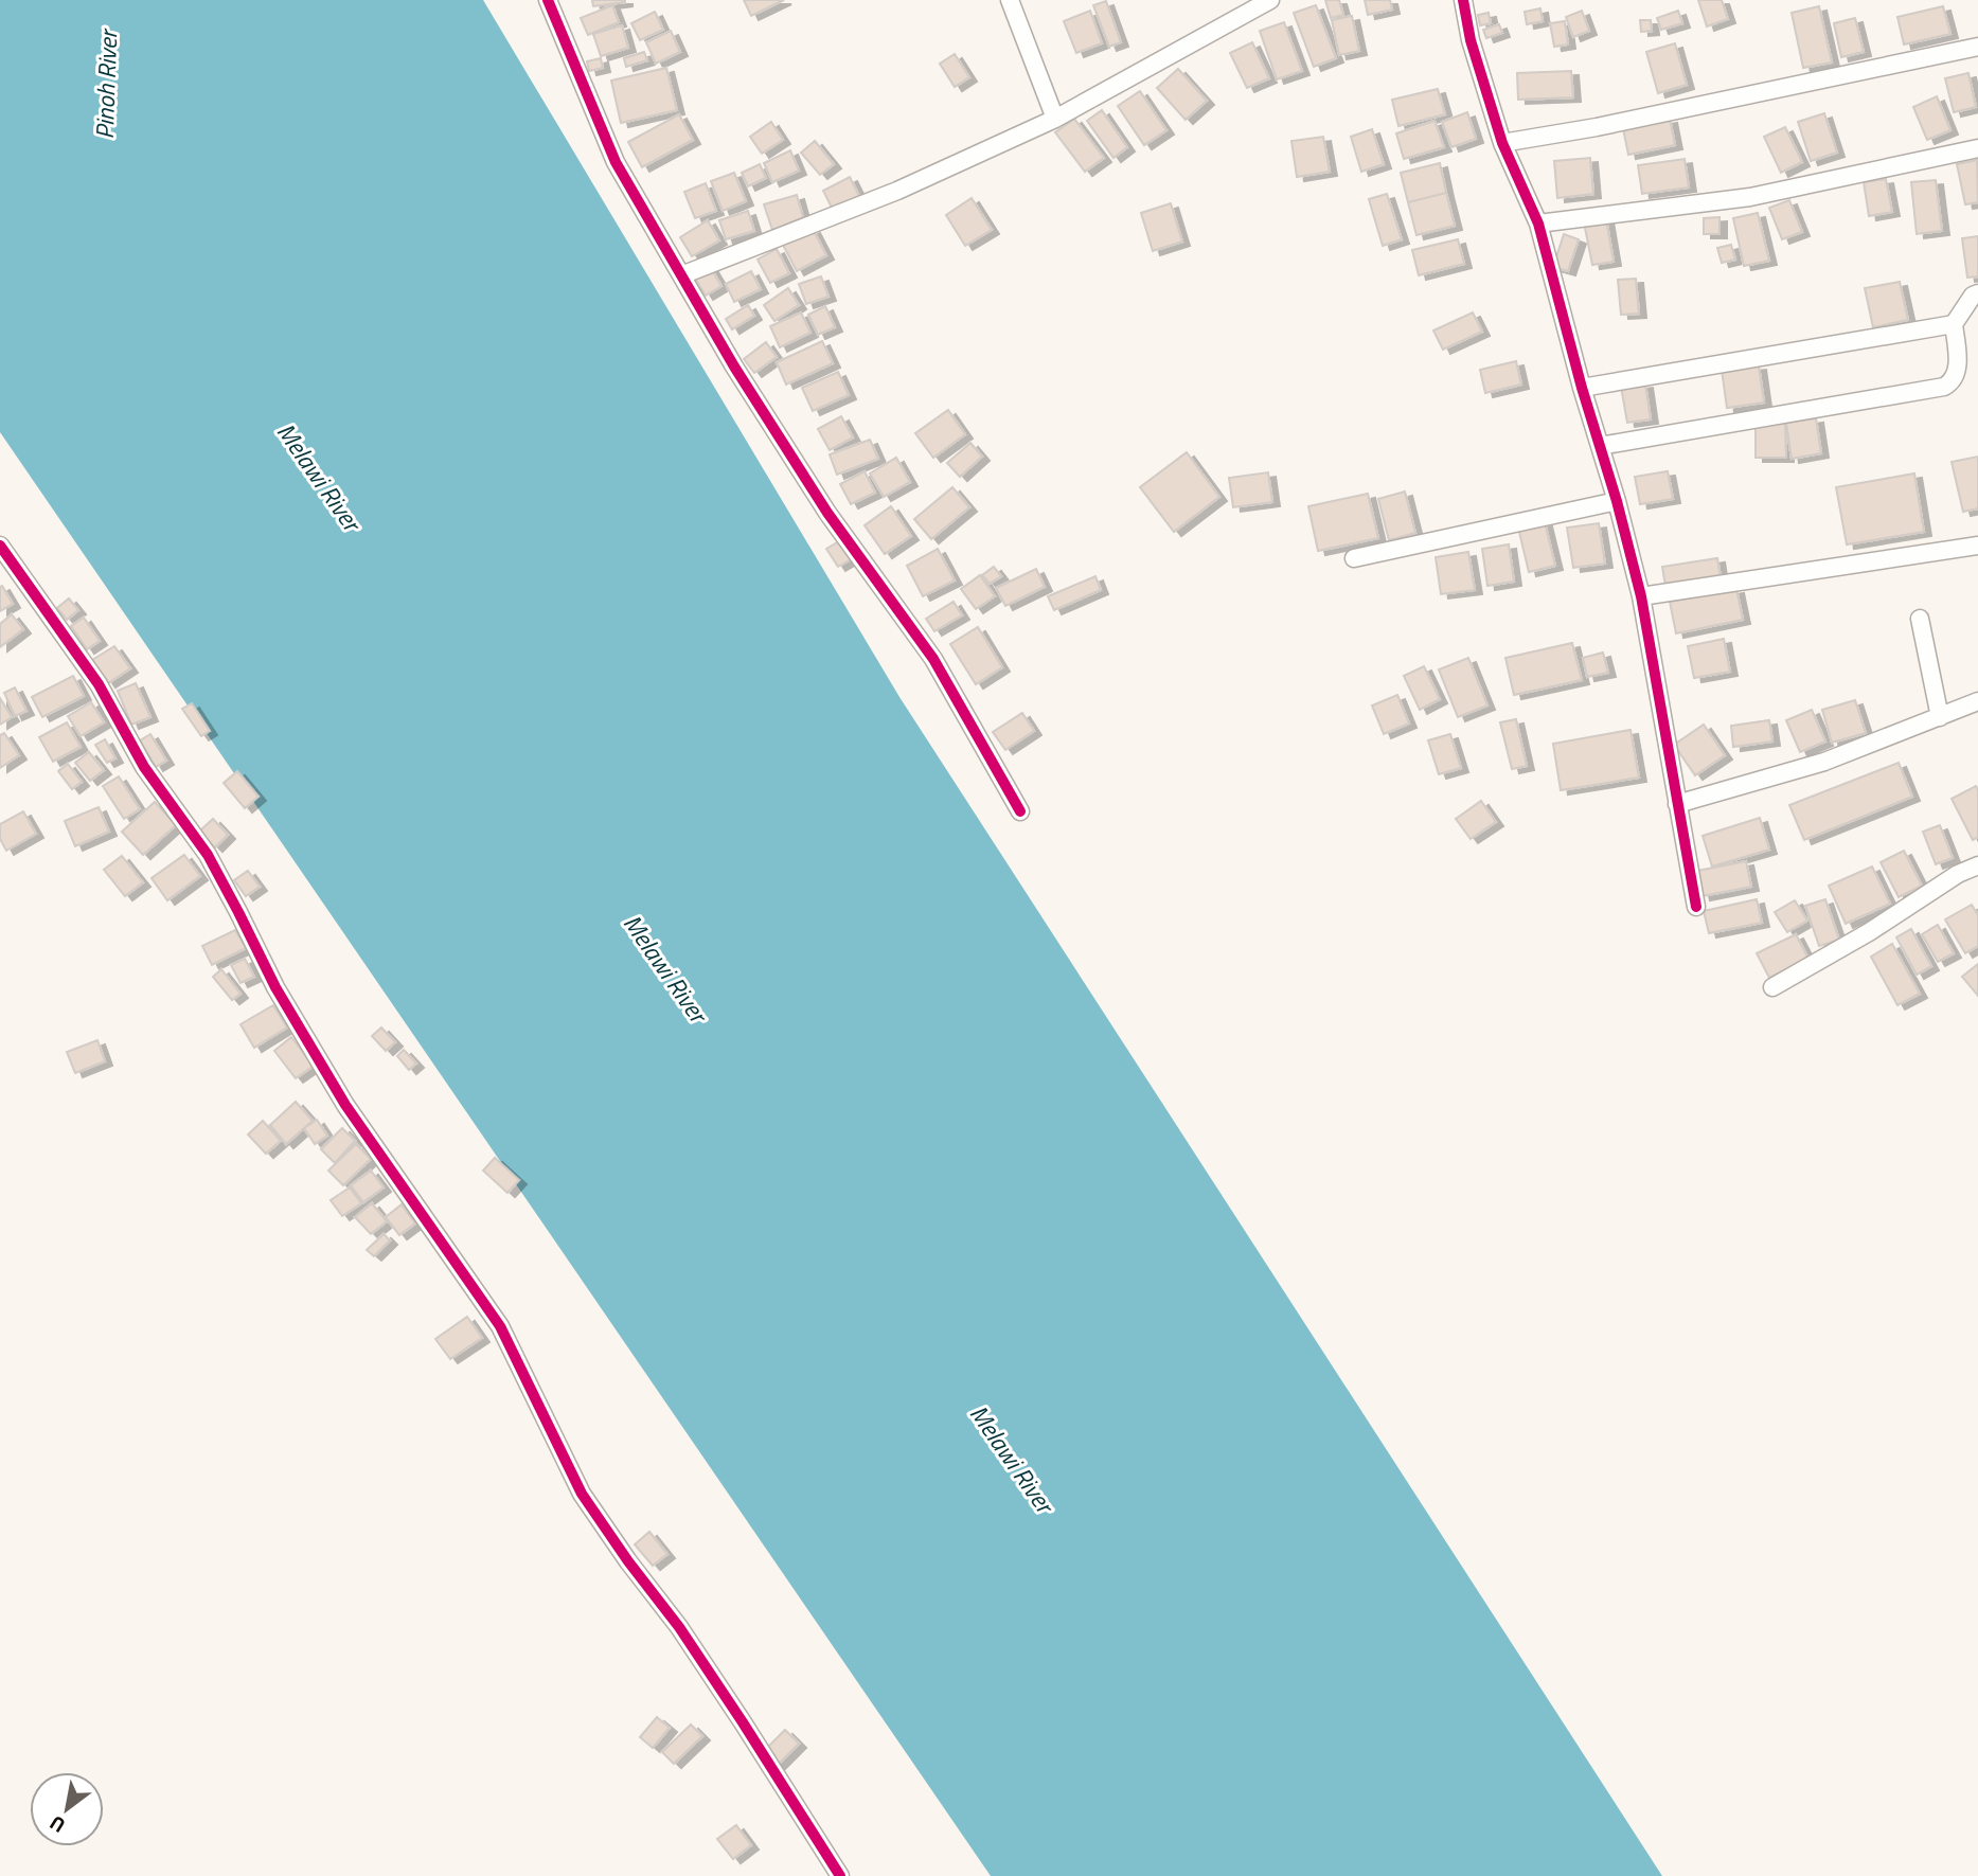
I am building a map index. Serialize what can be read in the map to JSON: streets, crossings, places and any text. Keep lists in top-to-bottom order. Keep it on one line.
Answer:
{"water":["Pinoh River","Melawi River"],"north":"bottom left"}
